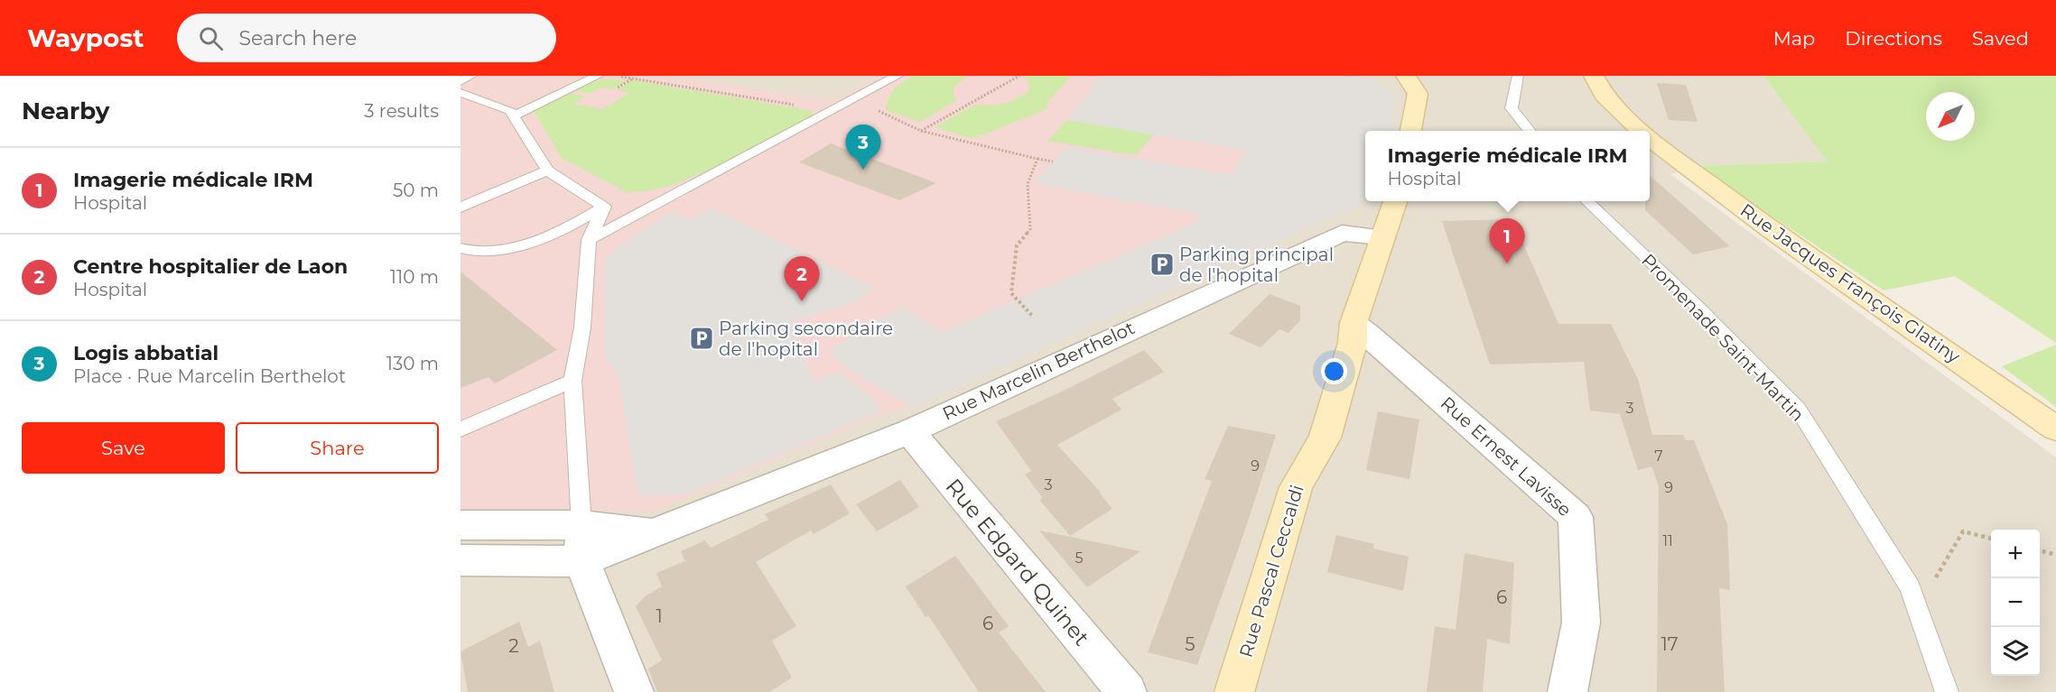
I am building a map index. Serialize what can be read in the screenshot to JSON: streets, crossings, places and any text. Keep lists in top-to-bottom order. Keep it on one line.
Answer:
{"streets":{"street":["Rue Jacques François Glatiny","Rue Marcelin Berthelot","Rue Ernest Lavisse","Rue Edgard Quinet","Rue Pascal Ceccaldi"],"lane":["Promenade Saint-Martin"]},"crossings":[["Rue Marcelin Berthelot","Rue Edgard Quinet"],["Rue Marcelin Berthelot","Rue Pascal Ceccaldi"],["Rue Ernest Lavisse","Rue Pascal Ceccaldi"]],"places":{"parking":["Parking principal de l'hopital","Parking secondaire de l'hopital"]},"house_numbers":["3","7","9","3","9","11","5","6","1","6","5","17","2"],"north":"bottom left","page":{"header":"Waypost","search":"Search here","nav":["Map","Directions","Saved"],"heading":["Nearby","3 results"],"pins":["3","1","2"],"popup":["Imagerie médicale IRM","Hospital"],"list":[{"mark":"1","name":"Imagerie médicale IRM","note":"Hospital","value":"50 m"},{"mark":"2","name":"Centre hospitalier de Laon","note":"Hospital","value":"110 m"},{"mark":"3","name":"Logis abbatial","note":"Place · Rue Marcelin Berthelot","value":"130 m"}],"buttons":["Save","Share"],"map_buttons":["+","−"]}}
